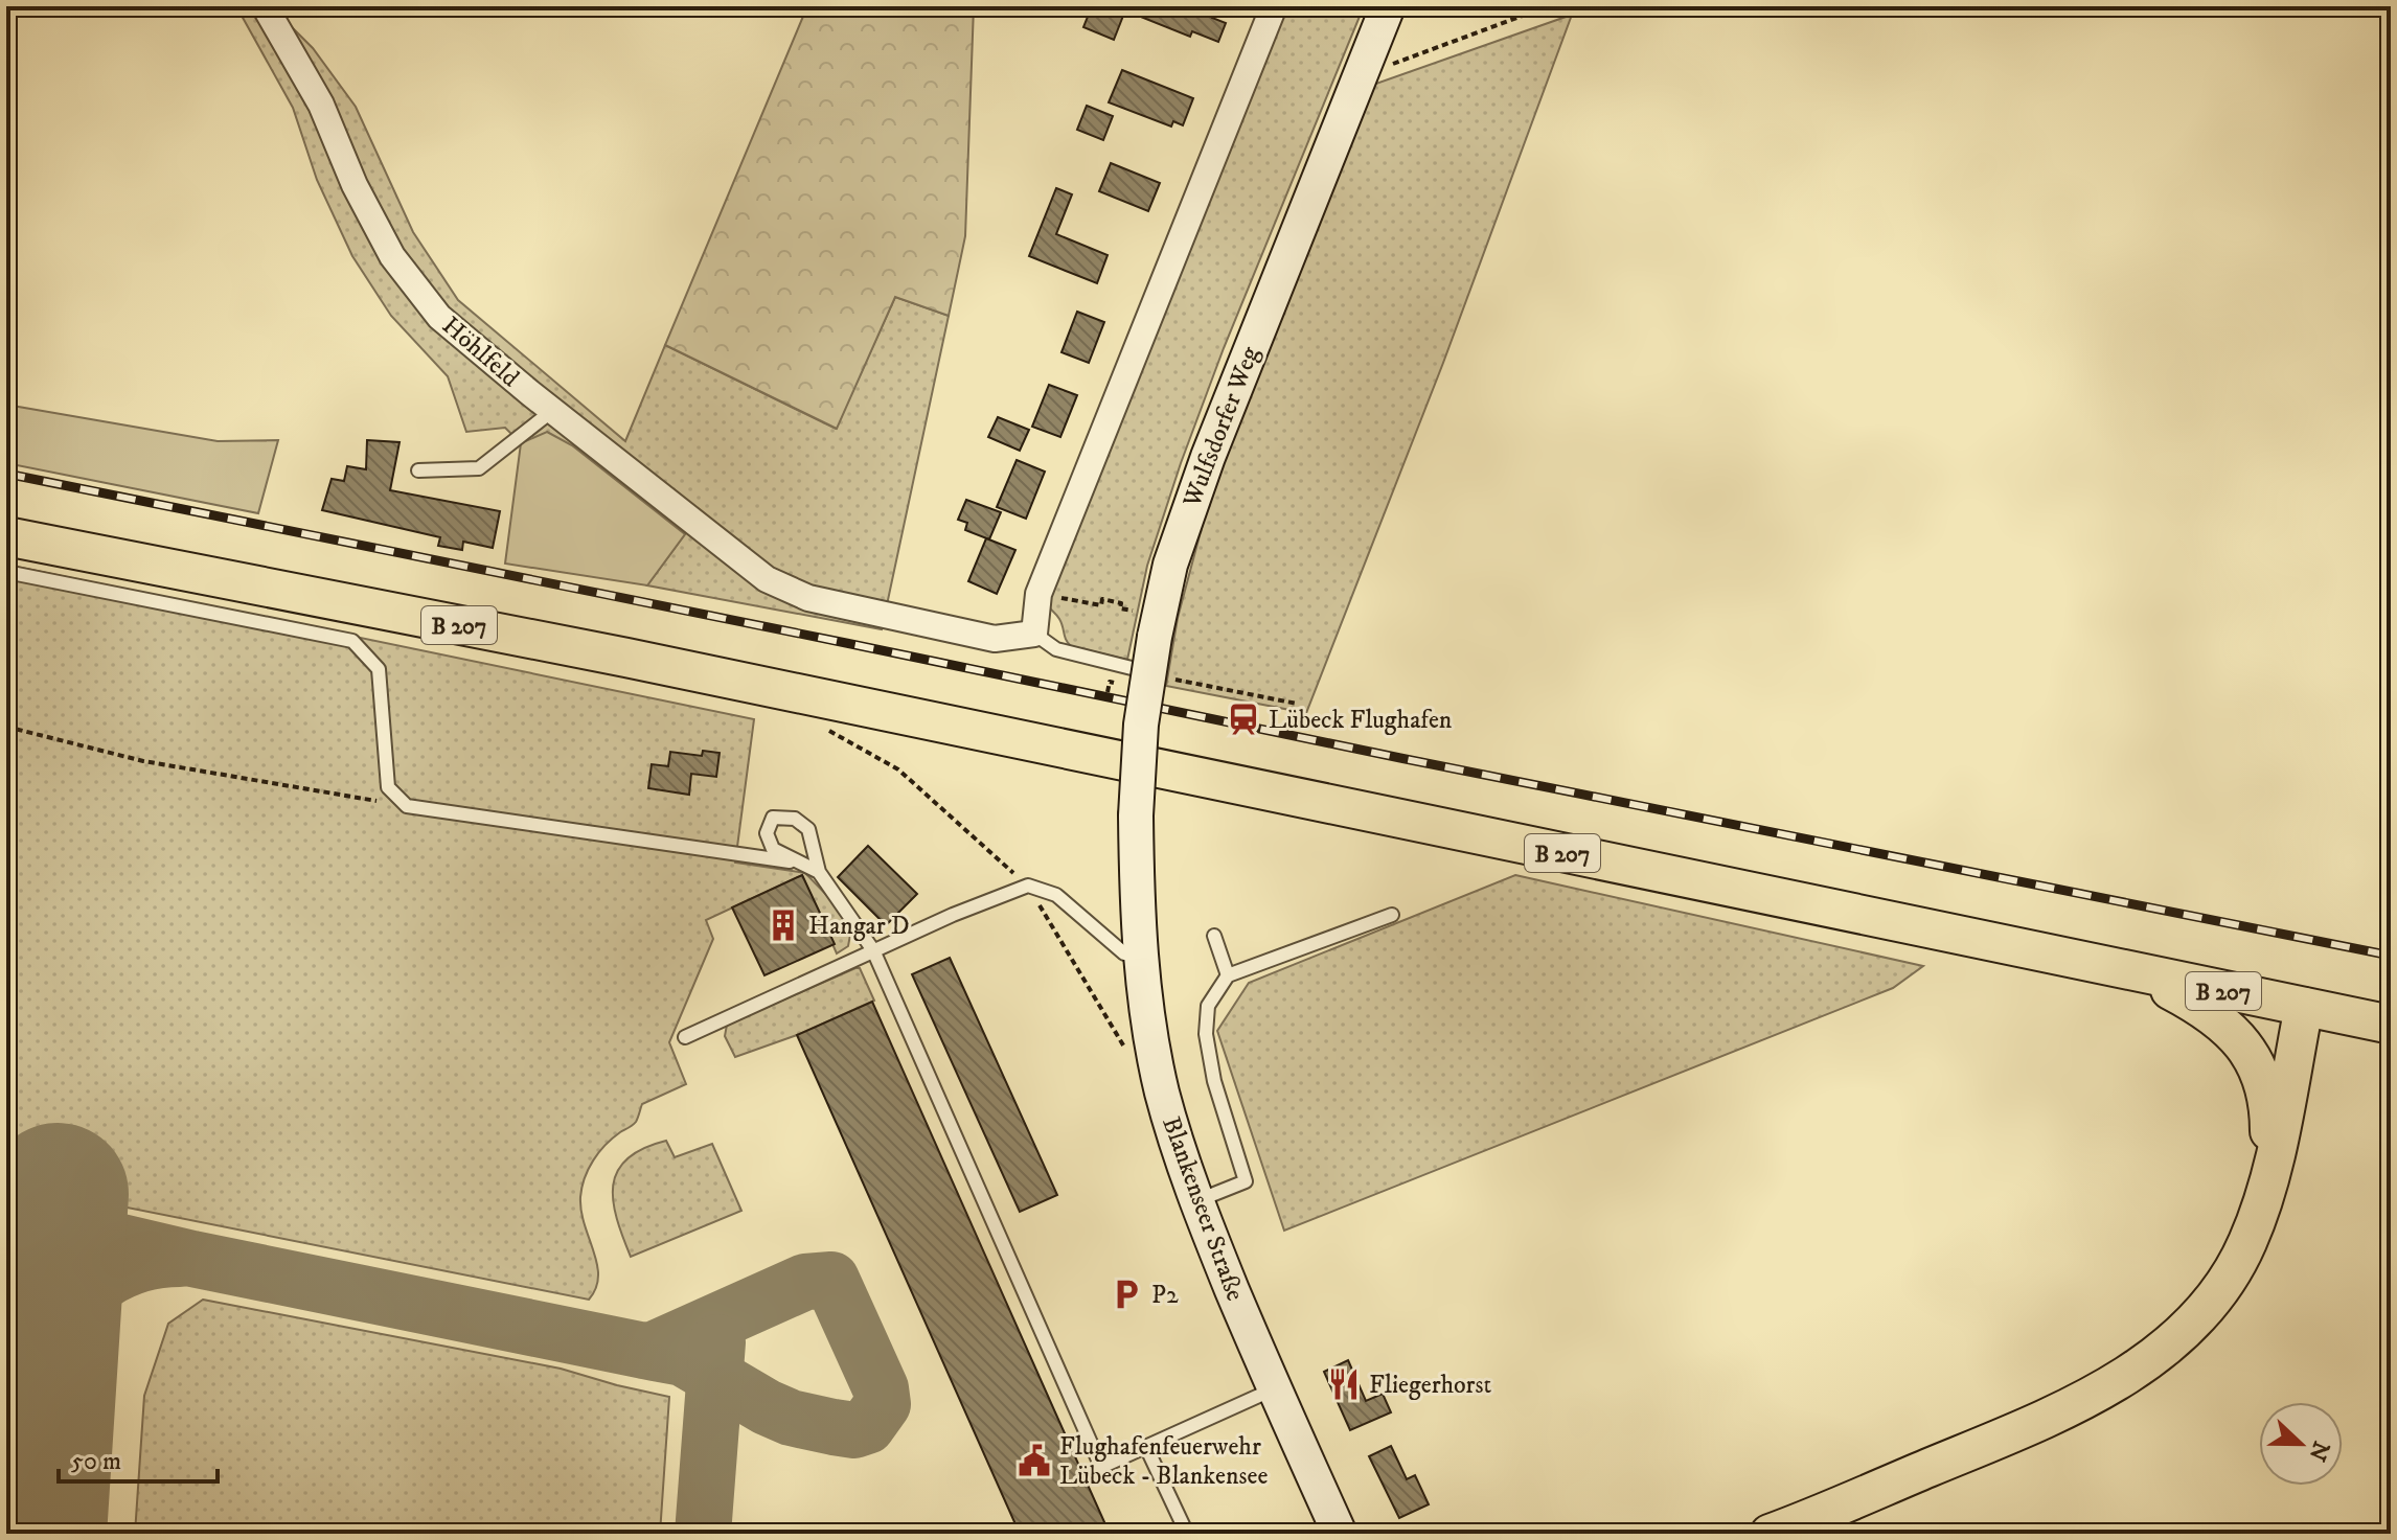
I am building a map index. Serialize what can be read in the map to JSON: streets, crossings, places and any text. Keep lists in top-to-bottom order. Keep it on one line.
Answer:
{"streets":{"main road":["B 207"],"street":["Höhlfeld","Wulfsdorfer Weg","Blankenseer Straße"]},"crossings":[["Wulfsdorfer Weg","Blankenseer Straße"]],"places":{"station":["Lübeck Flughafen"],"building":["Hangar D"],"parking":["P2"],"restaurant":["Fliegerhorst"],"public building":["Flughafenfeuerwehr Lübeck - Blankensee"]},"scale_bar":"50 m","north":"right"}
